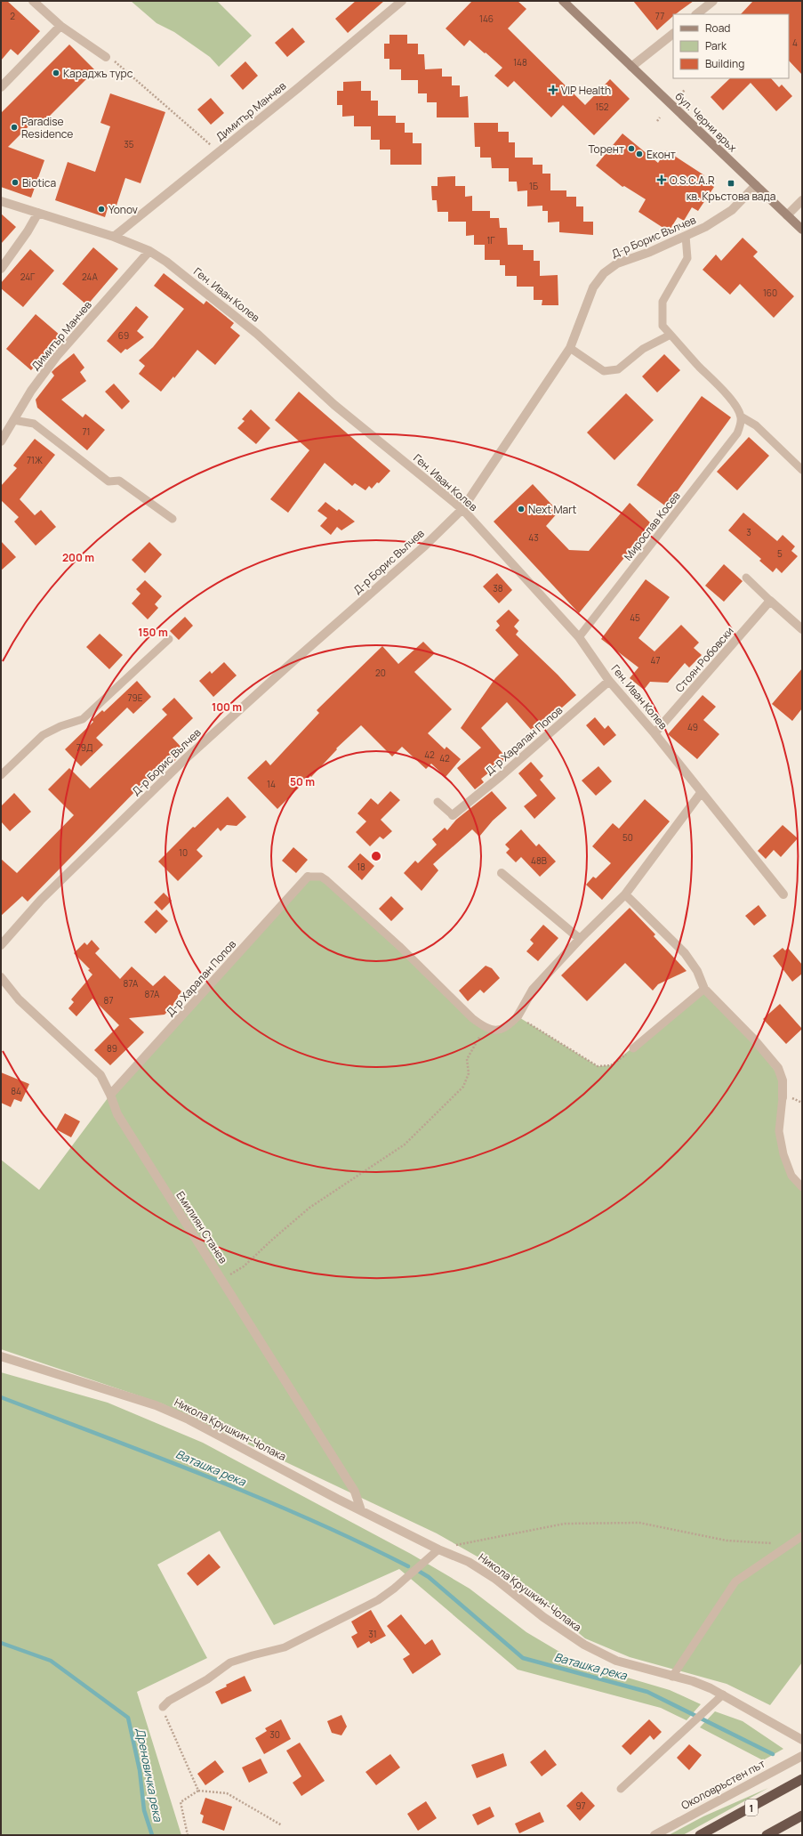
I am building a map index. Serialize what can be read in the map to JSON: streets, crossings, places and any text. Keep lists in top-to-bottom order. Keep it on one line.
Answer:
{"streets":{"highway":["1"],"main road":["бул. Черни връх"],"street":["Димитър Манчев","Д-р Борис Вълчев","Ген. Иван Колев","Стоян Робовски","Д-р Харалан Попов","Емилиян Станев","Никола Крушкин-Чолака","Околовръстен път"],"lane":["Мирослав Косев"]},"crossings":[["Димитър Манчев","Ген. Иван Колев"],["бул. Черни връх","Д-р Борис Вълчев"],["Д-р Борис Вълчев","Ген. Иван Колев"],["Ген. Иван Колев","Мирослав Косев"],["Ген. Иван Колев","Стоян Робовски"],["Ген. Иван Колев","Д-р Харалан Попов"],["Д-р Харалан Попов","Емилиян Станев"],["Емилиян Станев","Никола Крушкин-Чолака"]],"water":["Ваташка река","Дреновичка река"],"places":{"other":["Караджъ турс","Paradise Residence","Торент","Еконт","Biotica","Yonov","Next Mart"],"health":["VIP Health","O.S.C.A.R"],"transit":["кв. Кръстова вада"]},"house_numbers":["2","77","146","4","148","152","35","1Б","1Г","24Г","24А","160","69","71","71Ж","3","43","5","38","45","47","20","79Е","49","79Д","42","42","14","50","10","48В","18","87А","87А","87","89","84","31","30","97"],"legend":["Road","Park","Building"],"rings":["200 m","150 m","100 m","50 m"]}
